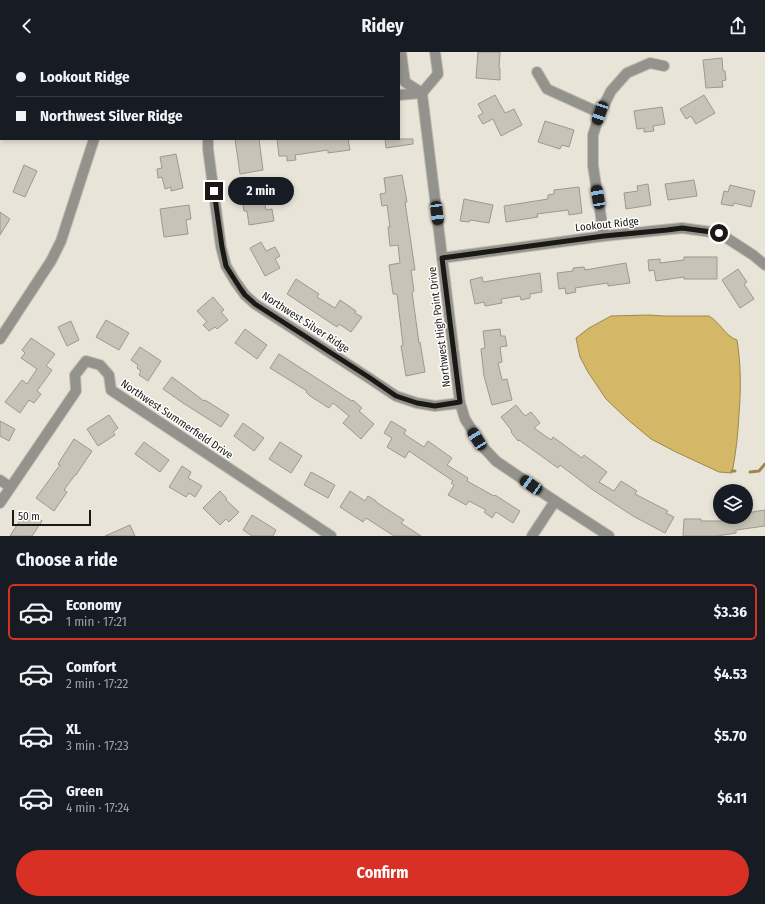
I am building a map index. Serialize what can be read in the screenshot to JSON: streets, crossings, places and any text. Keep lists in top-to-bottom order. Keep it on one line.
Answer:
{"streets":{"street":["Lookout Ridge","Northwest Silver Ridge","Northwest High Point Drive","Northwest Summerfield Drive"]},"crossings":[["Lookout Ridge","Northwest High Point Drive"],["Northwest Silver Ridge","Northwest High Point Drive"]],"scale_bar":"50 m","page":{"header":"Ridey","banner":["Lookout Ridge","Northwest Silver Ridge"],"bubble":"2 min","scale":"50 m","heading":"Choose a ride","list":[{"name":"Economy","note":"1 min · 17:21","value":"$3.36"},{"name":"Comfort","note":"2 min · 17:22","value":"$4.53"},{"name":"XL","note":"3 min · 17:23","value":"$5.70"},{"name":"Green","note":"4 min · 17:24","value":"$6.11"}],"buttons":"Confirm"}}
